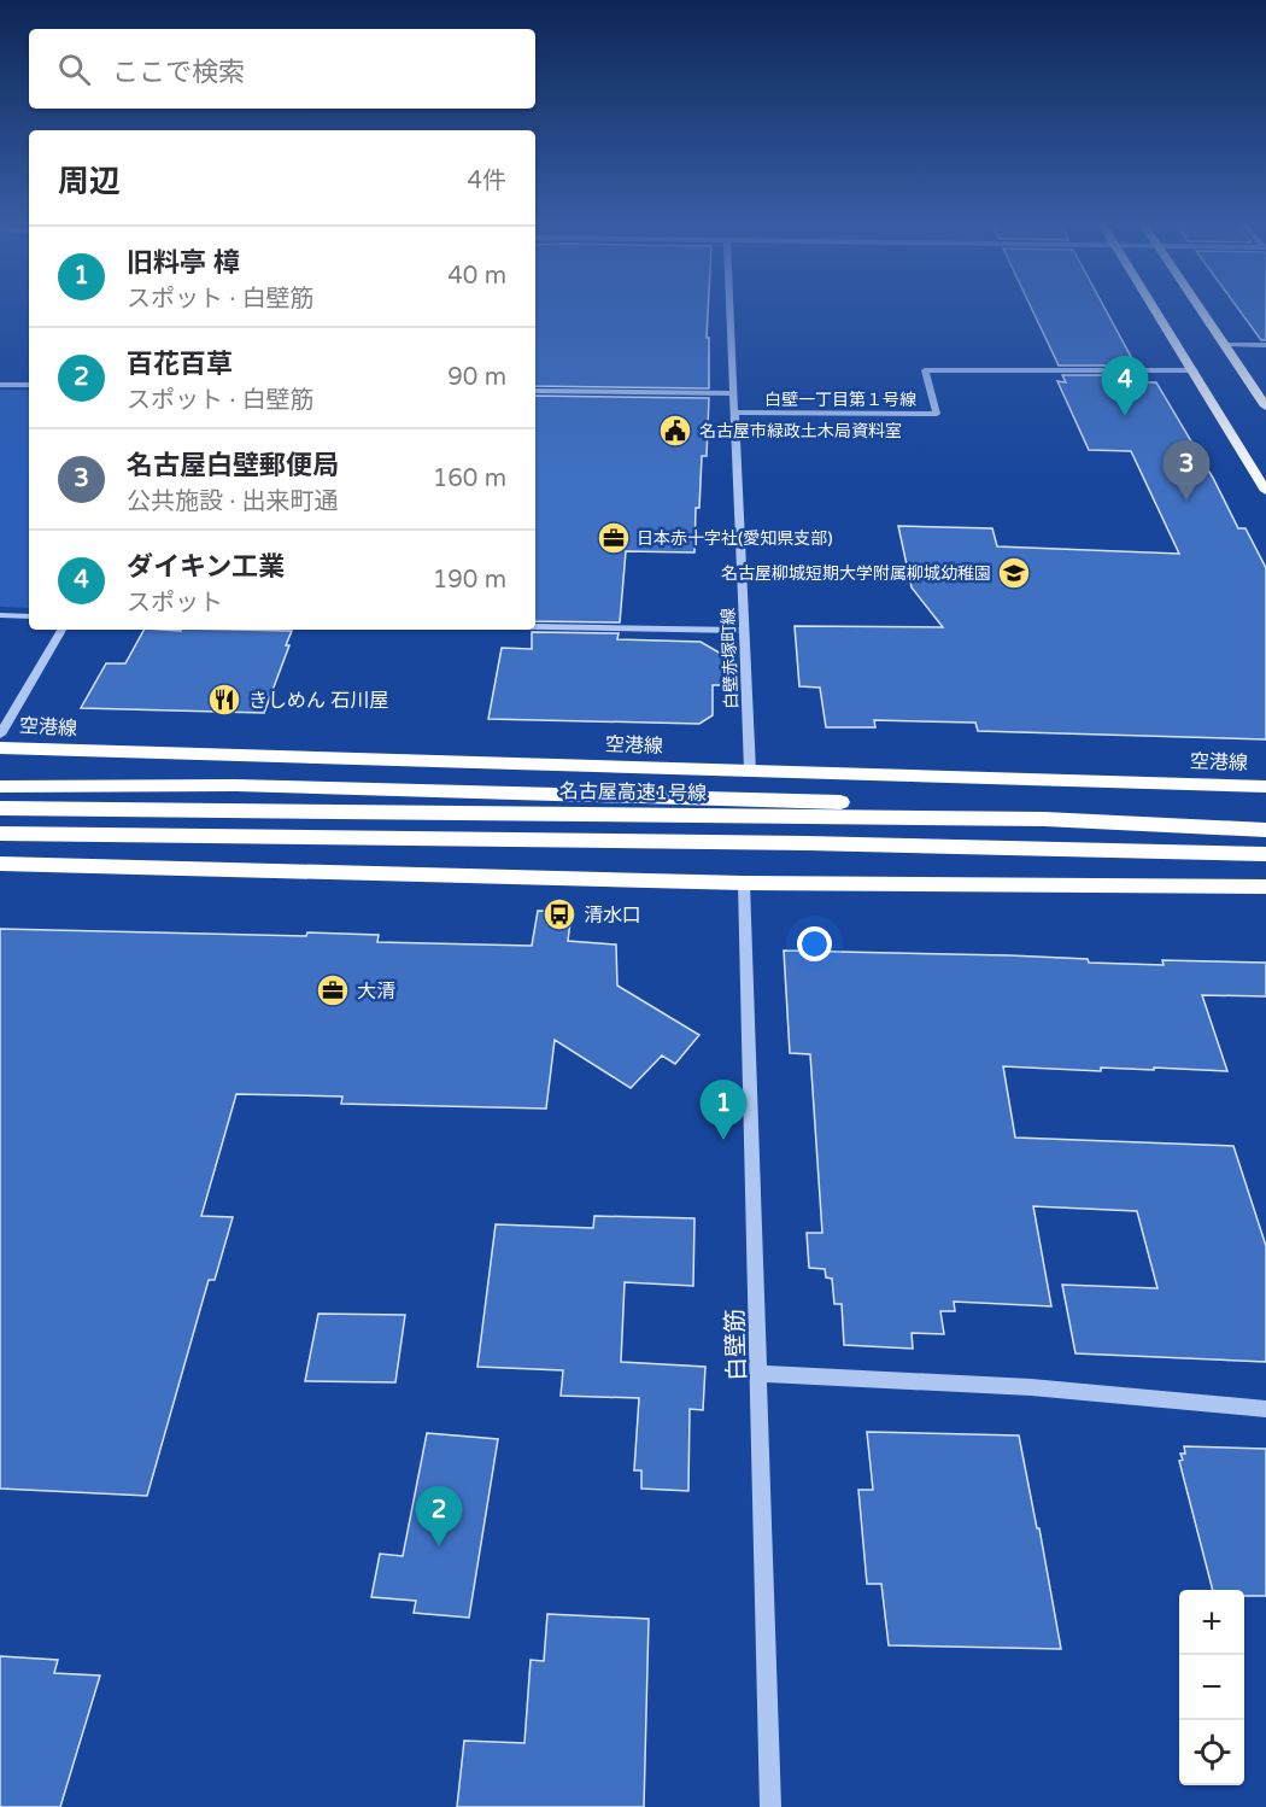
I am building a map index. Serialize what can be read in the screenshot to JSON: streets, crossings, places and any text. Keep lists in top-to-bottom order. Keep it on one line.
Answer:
{"streets":{"highway":["空港線","名古屋高速1号線"],"street":["白壁一丁目第１号線","白壁赤塚町線","白壁筋"]},"crossings":[["白壁一丁目第１号線","白壁赤塚町線"],["白壁赤塚町線","空港線"]],"places":{"public building":["名古屋市緑政土木局資料室"],"office":["日本赤十字社(愛知県支部)","大清"],"school or university":["名古屋柳城短期大学附属柳城幼稚園"],"restaurant":["きしめん 石川屋"],"bus stop":["清水口"]},"page":{"search":"ここで検索","heading":["周辺","4件"],"list":[{"mark":"1","name":"旧料亭 樟","note":"スポット · 白壁筋","value":"40 m"},{"mark":"2","name":"百花百草","note":"スポット · 白壁筋","value":"90 m"},{"mark":"3","name":"名古屋白壁郵便局","note":"公共施設 · 出来町通","value":"160 m"},{"mark":"4","name":"ダイキン工業","note":"スポット","value":"190 m"}],"pins":["4","3","1","2"],"map_buttons":["+","−"]}}
